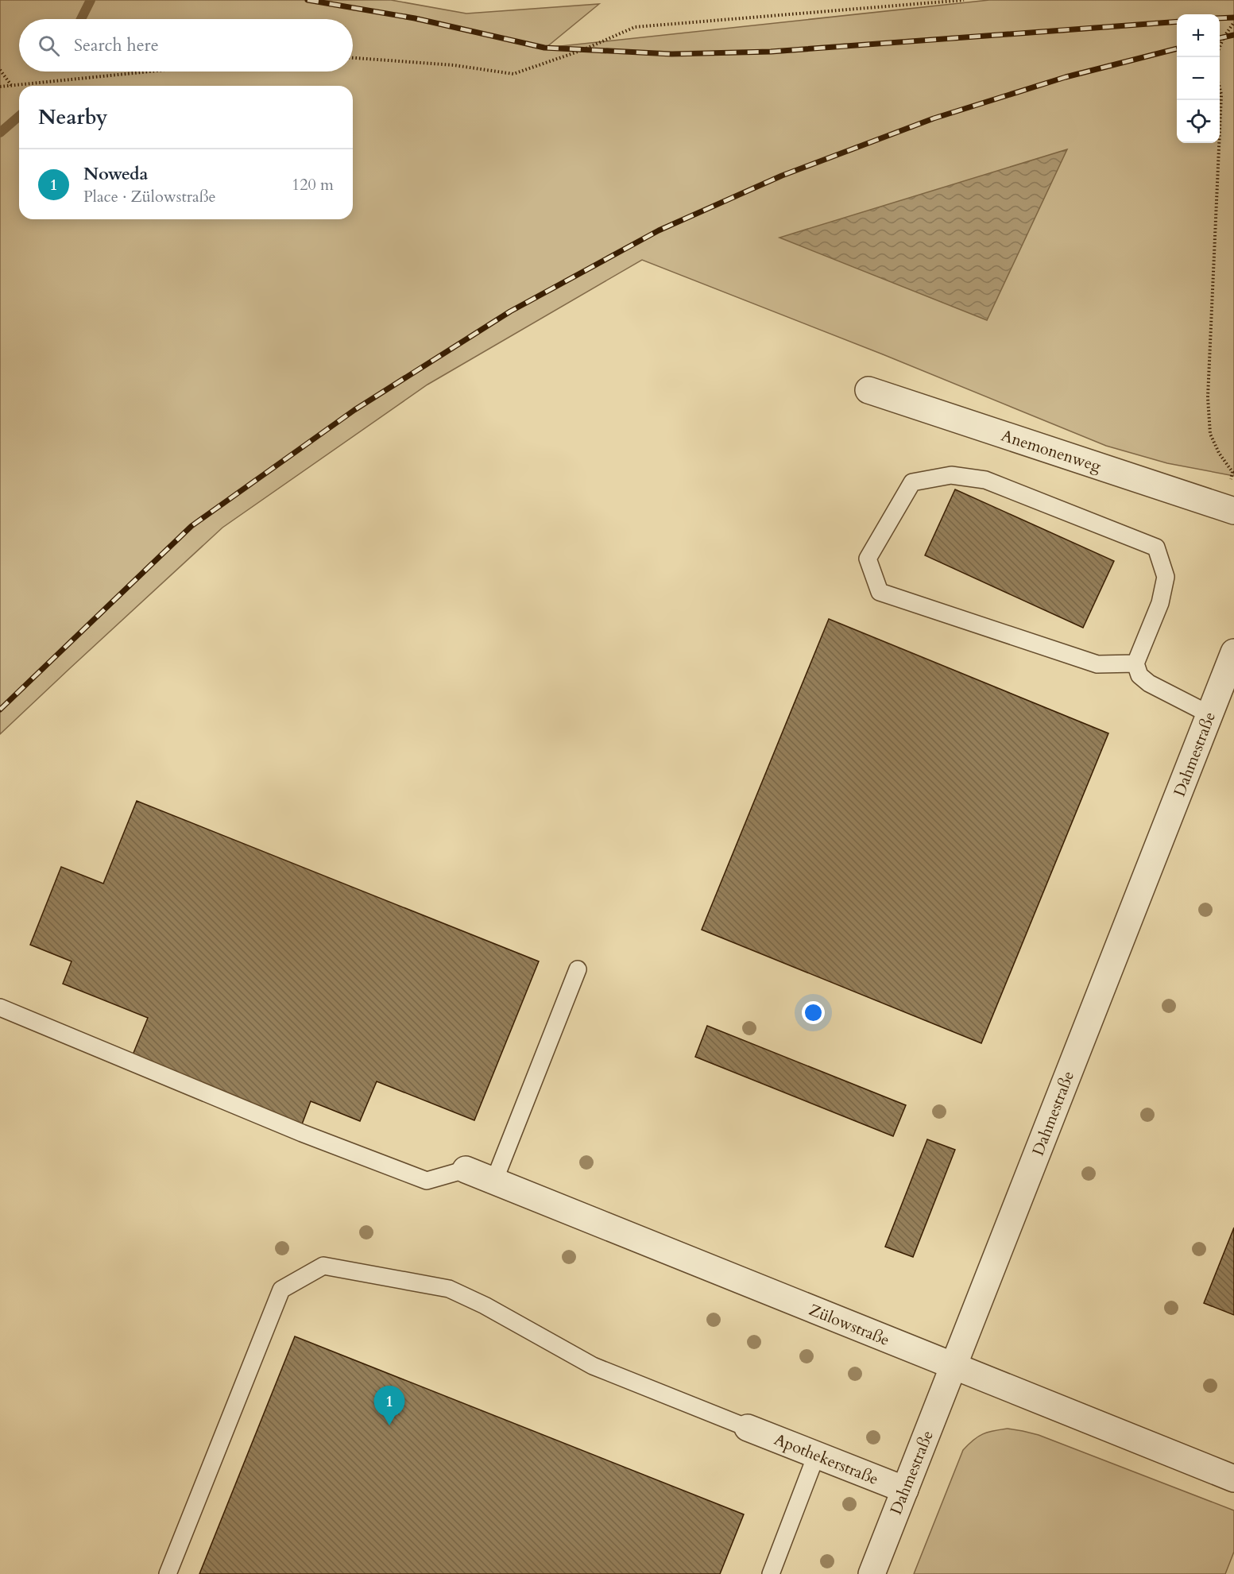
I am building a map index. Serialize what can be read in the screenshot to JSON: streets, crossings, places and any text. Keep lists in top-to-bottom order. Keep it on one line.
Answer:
{"streets":{"street":["Anemonenweg","Dahmestraße","Zülowstraße","Apothekerstraße"]},"crossings":[["Dahmestraße","Zülowstraße"],["Dahmestraße","Apothekerstraße"]],"page":{"map_buttons":["+","−"],"search":"Search here","heading":"Nearby","list":[{"mark":"1","name":"Noweda","note":"Place · Zülowstraße","value":"120 m"}],"pins":"1"}}
